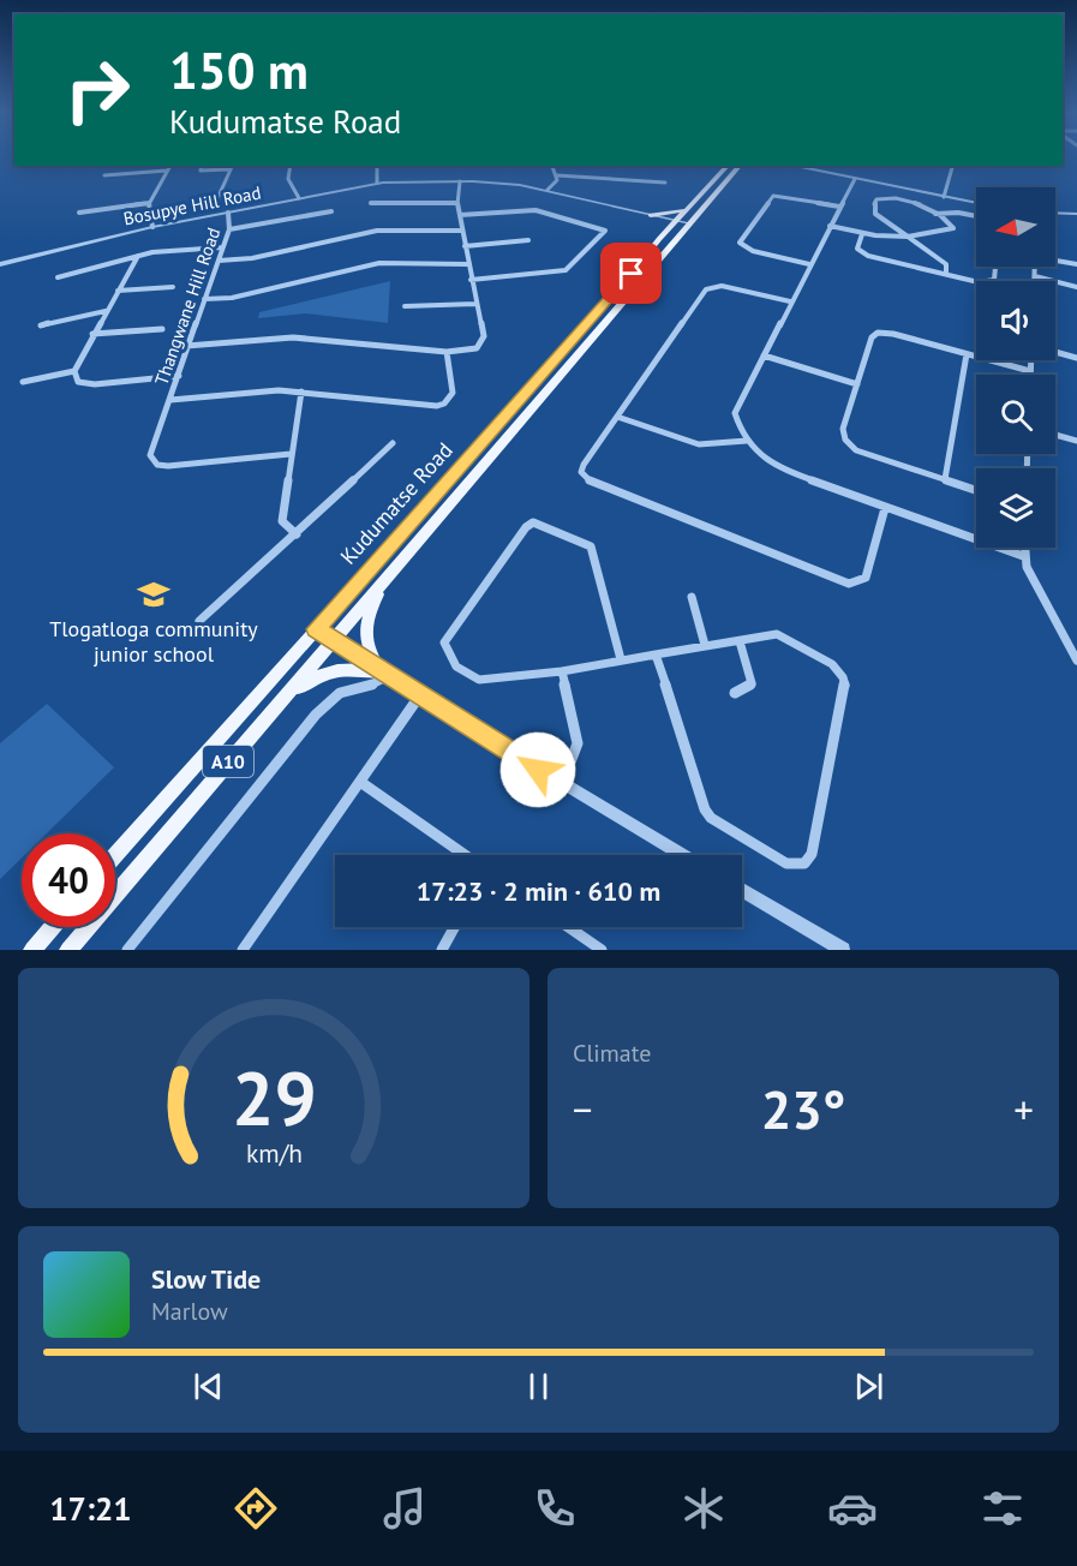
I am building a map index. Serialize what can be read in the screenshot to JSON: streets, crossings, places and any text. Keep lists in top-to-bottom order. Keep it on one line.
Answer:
{"streets":{"main road":["Kudumatse Road","A10"],"street":["Bosupye Hill Road","Thangwane Hill Road"]},"crossings":[["Bosupye Hill Road","Thangwane Hill Road"],["Bosupye Hill Road","Kudumatse Road"]],"places":{"school or university":["Tlogatloga community junior school"]},"north":"left","page":{"turn":["150 m","Kudumatse Road"],"limit":"40","trip":"17:23 · 2 min · 610 m","tile":"Climate","heat":["−","23°","+"],"song":["Slow Tide","Marlow"],"tabs":"17:21","gauge":["29","km/h"]}}
